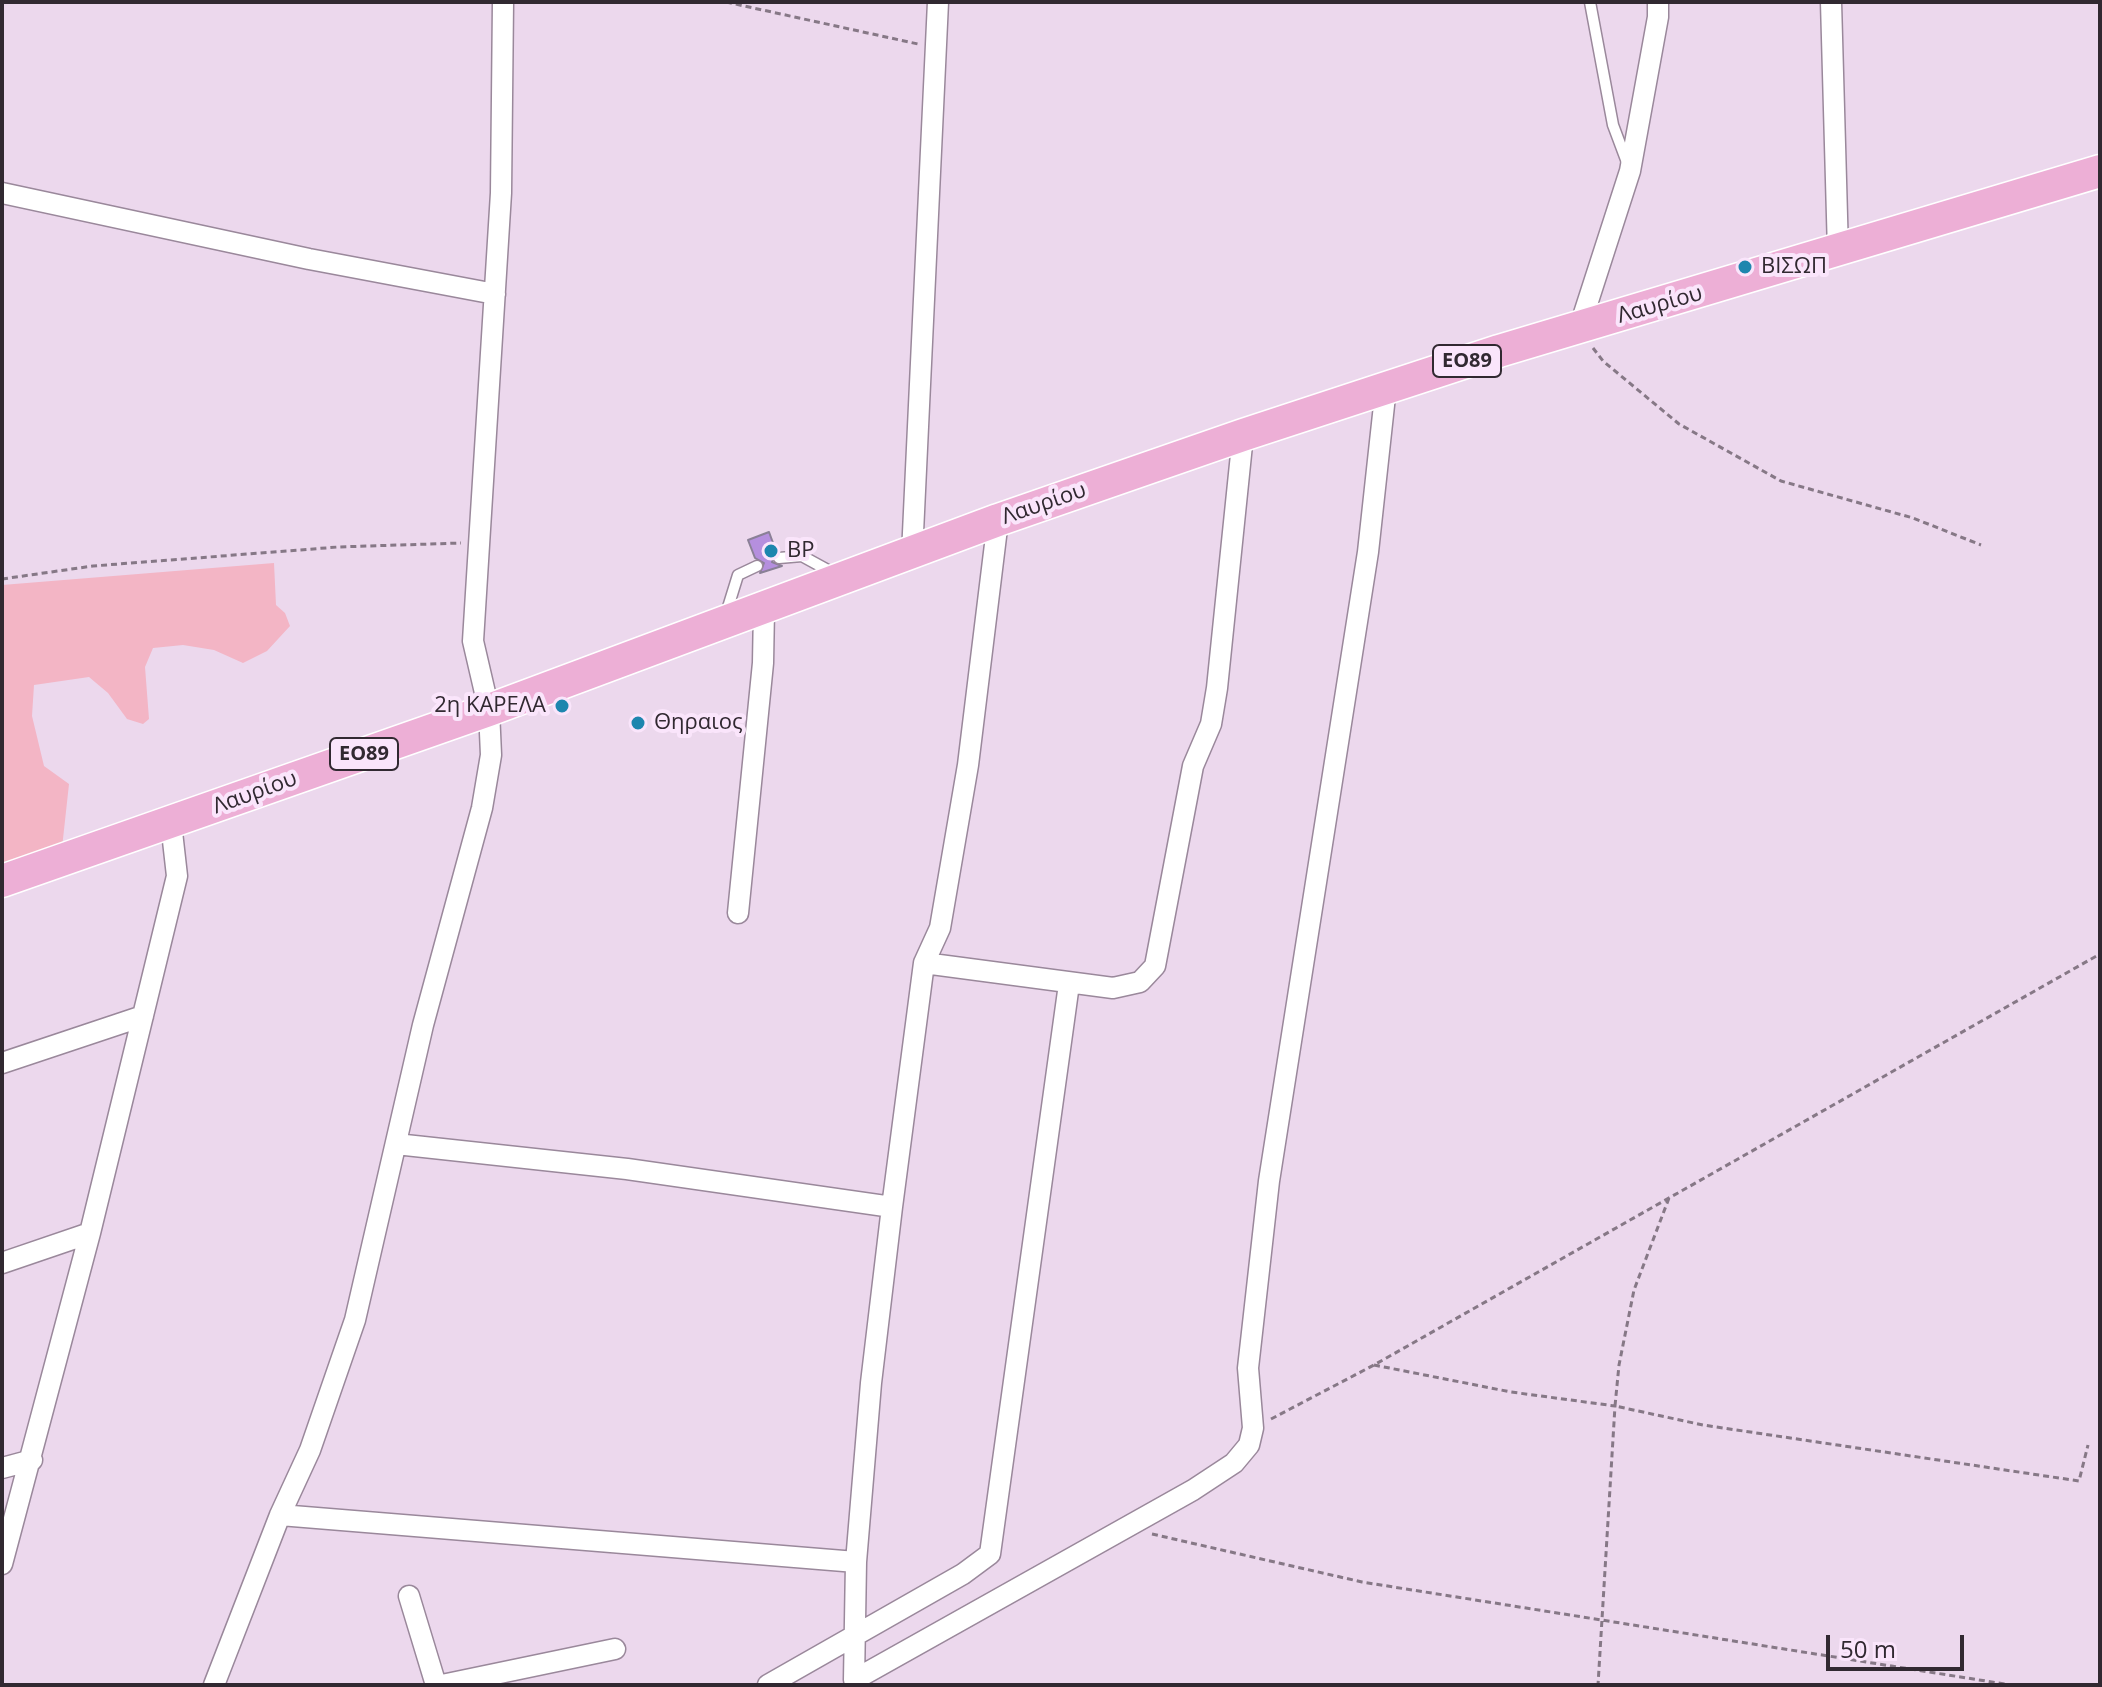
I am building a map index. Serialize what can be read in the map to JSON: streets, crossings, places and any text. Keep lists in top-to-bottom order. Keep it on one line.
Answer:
{"streets":{"main road":["Λαυρίου","ΕΟ89"]},"places":["ΒΙΣΩΠ","BP","2η ΚΑΡΕΛΑ","Θηραιος"],"scale_bar":"50 m"}
